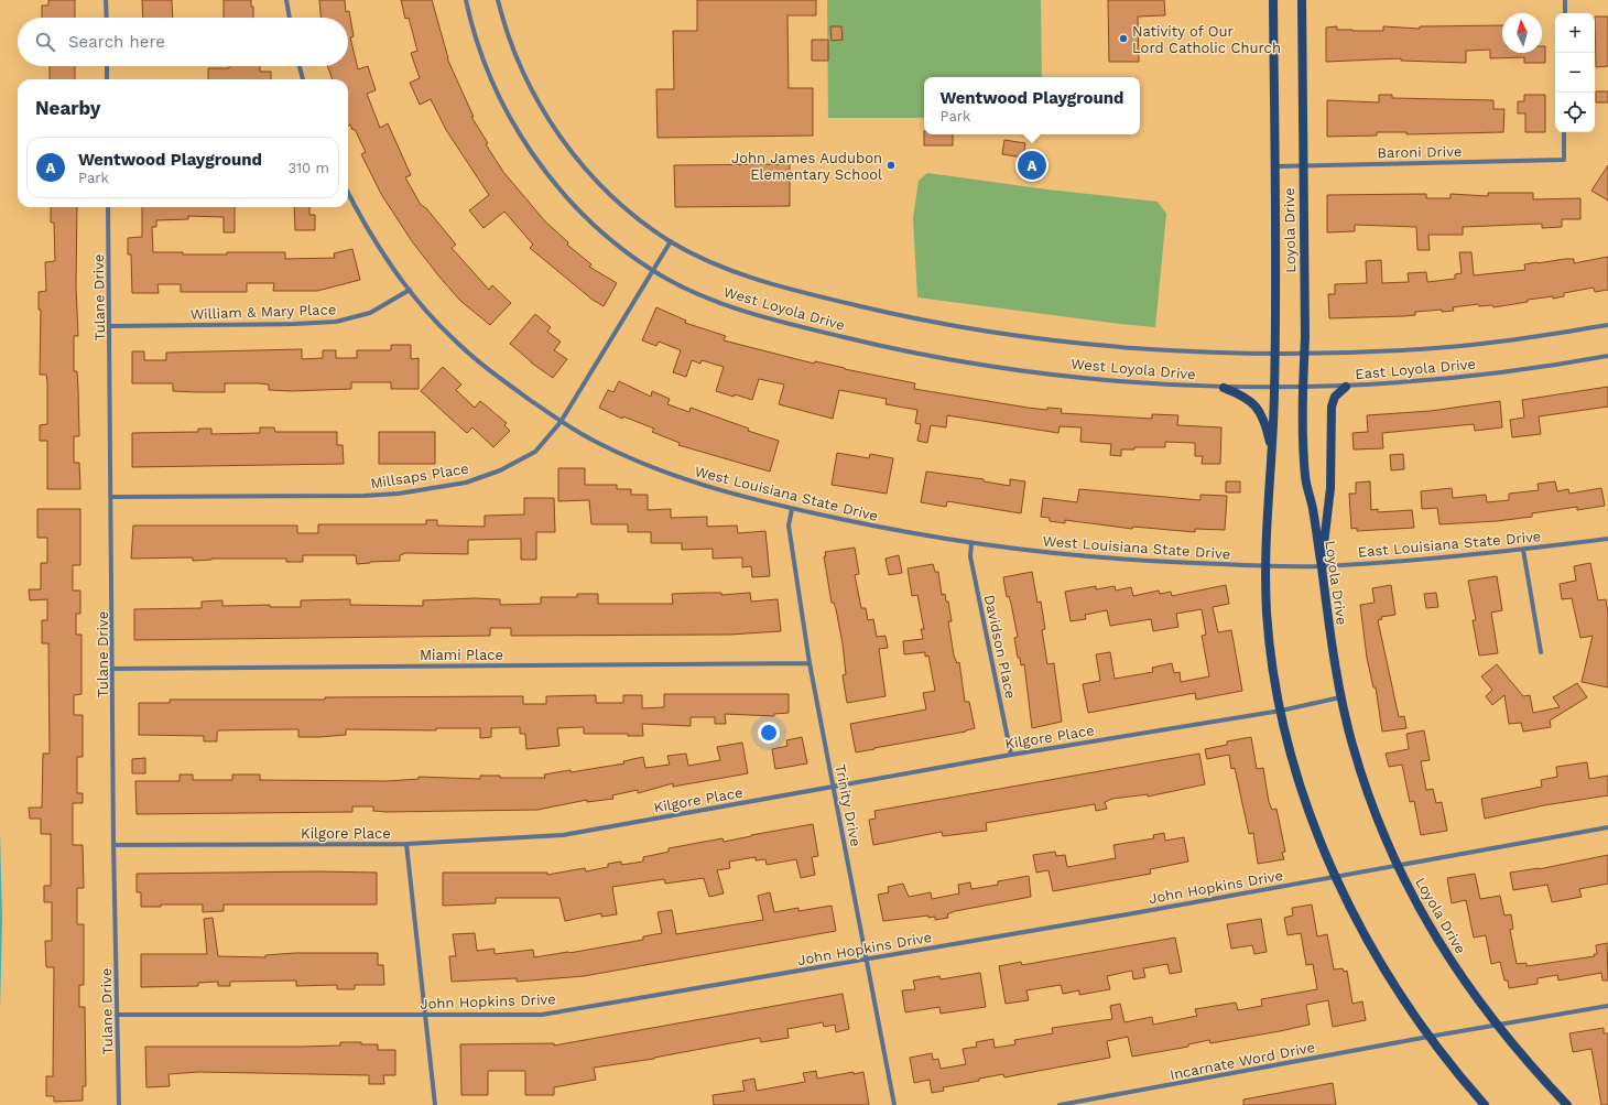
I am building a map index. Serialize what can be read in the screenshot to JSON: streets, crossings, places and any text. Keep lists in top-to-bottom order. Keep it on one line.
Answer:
{"streets":{"main road":["Loyola Drive"],"street":["Baroni Drive","Tulane Drive","West Loyola Drive","William & Mary Place","East Loyola Drive","Millsaps Place","West Louisiana State Drive","East Louisiana State Drive","Davidson Place","Miami Place","Kilgore Place","Trinity Drive","John Hopkins Drive","Incarnate Word Drive"]},"crossings":[["Baroni Drive","Loyola Drive"],["Loyola Drive","West Loyola Drive"],["Loyola Drive","East Loyola Drive"],["Loyola Drive","West Louisiana State Drive"],["Loyola Drive","East Louisiana State Drive"],["Loyola Drive","Kilgore Place"],["Loyola Drive","John Hopkins Drive"],["Loyola Drive","Incarnate Word Drive"],["Tulane Drive","William & Mary Place"],["Tulane Drive","Millsaps Place"],["Tulane Drive","Miami Place"],["Tulane Drive","Kilgore Place"],["Tulane Drive","John Hopkins Drive"],["West Loyola Drive","East Loyola Drive"],["West Loyola Drive","Millsaps Place"],["William & Mary Place","West Louisiana State Drive"],["Millsaps Place","West Louisiana State Drive"],["West Louisiana State Drive","East Louisiana State Drive"],["West Louisiana State Drive","Davidson Place"],["West Louisiana State Drive","Trinity Drive"],["Davidson Place","Kilgore Place"],["Miami Place","Trinity Drive"],["Kilgore Place","Trinity Drive"],["Trinity Drive","John Hopkins Drive"]],"places":["Nativity of Our Lord Catholic Church","John James Audubon Elementary School"],"north":"top","page":{"map_buttons":["+","−"],"search":"Search here","popup":["Wentwood Playground","Park"],"heading":"Nearby","list":[{"mark":"A","name":"Wentwood Playground","note":"Park","value":"310 m"}],"pins":"A"}}
